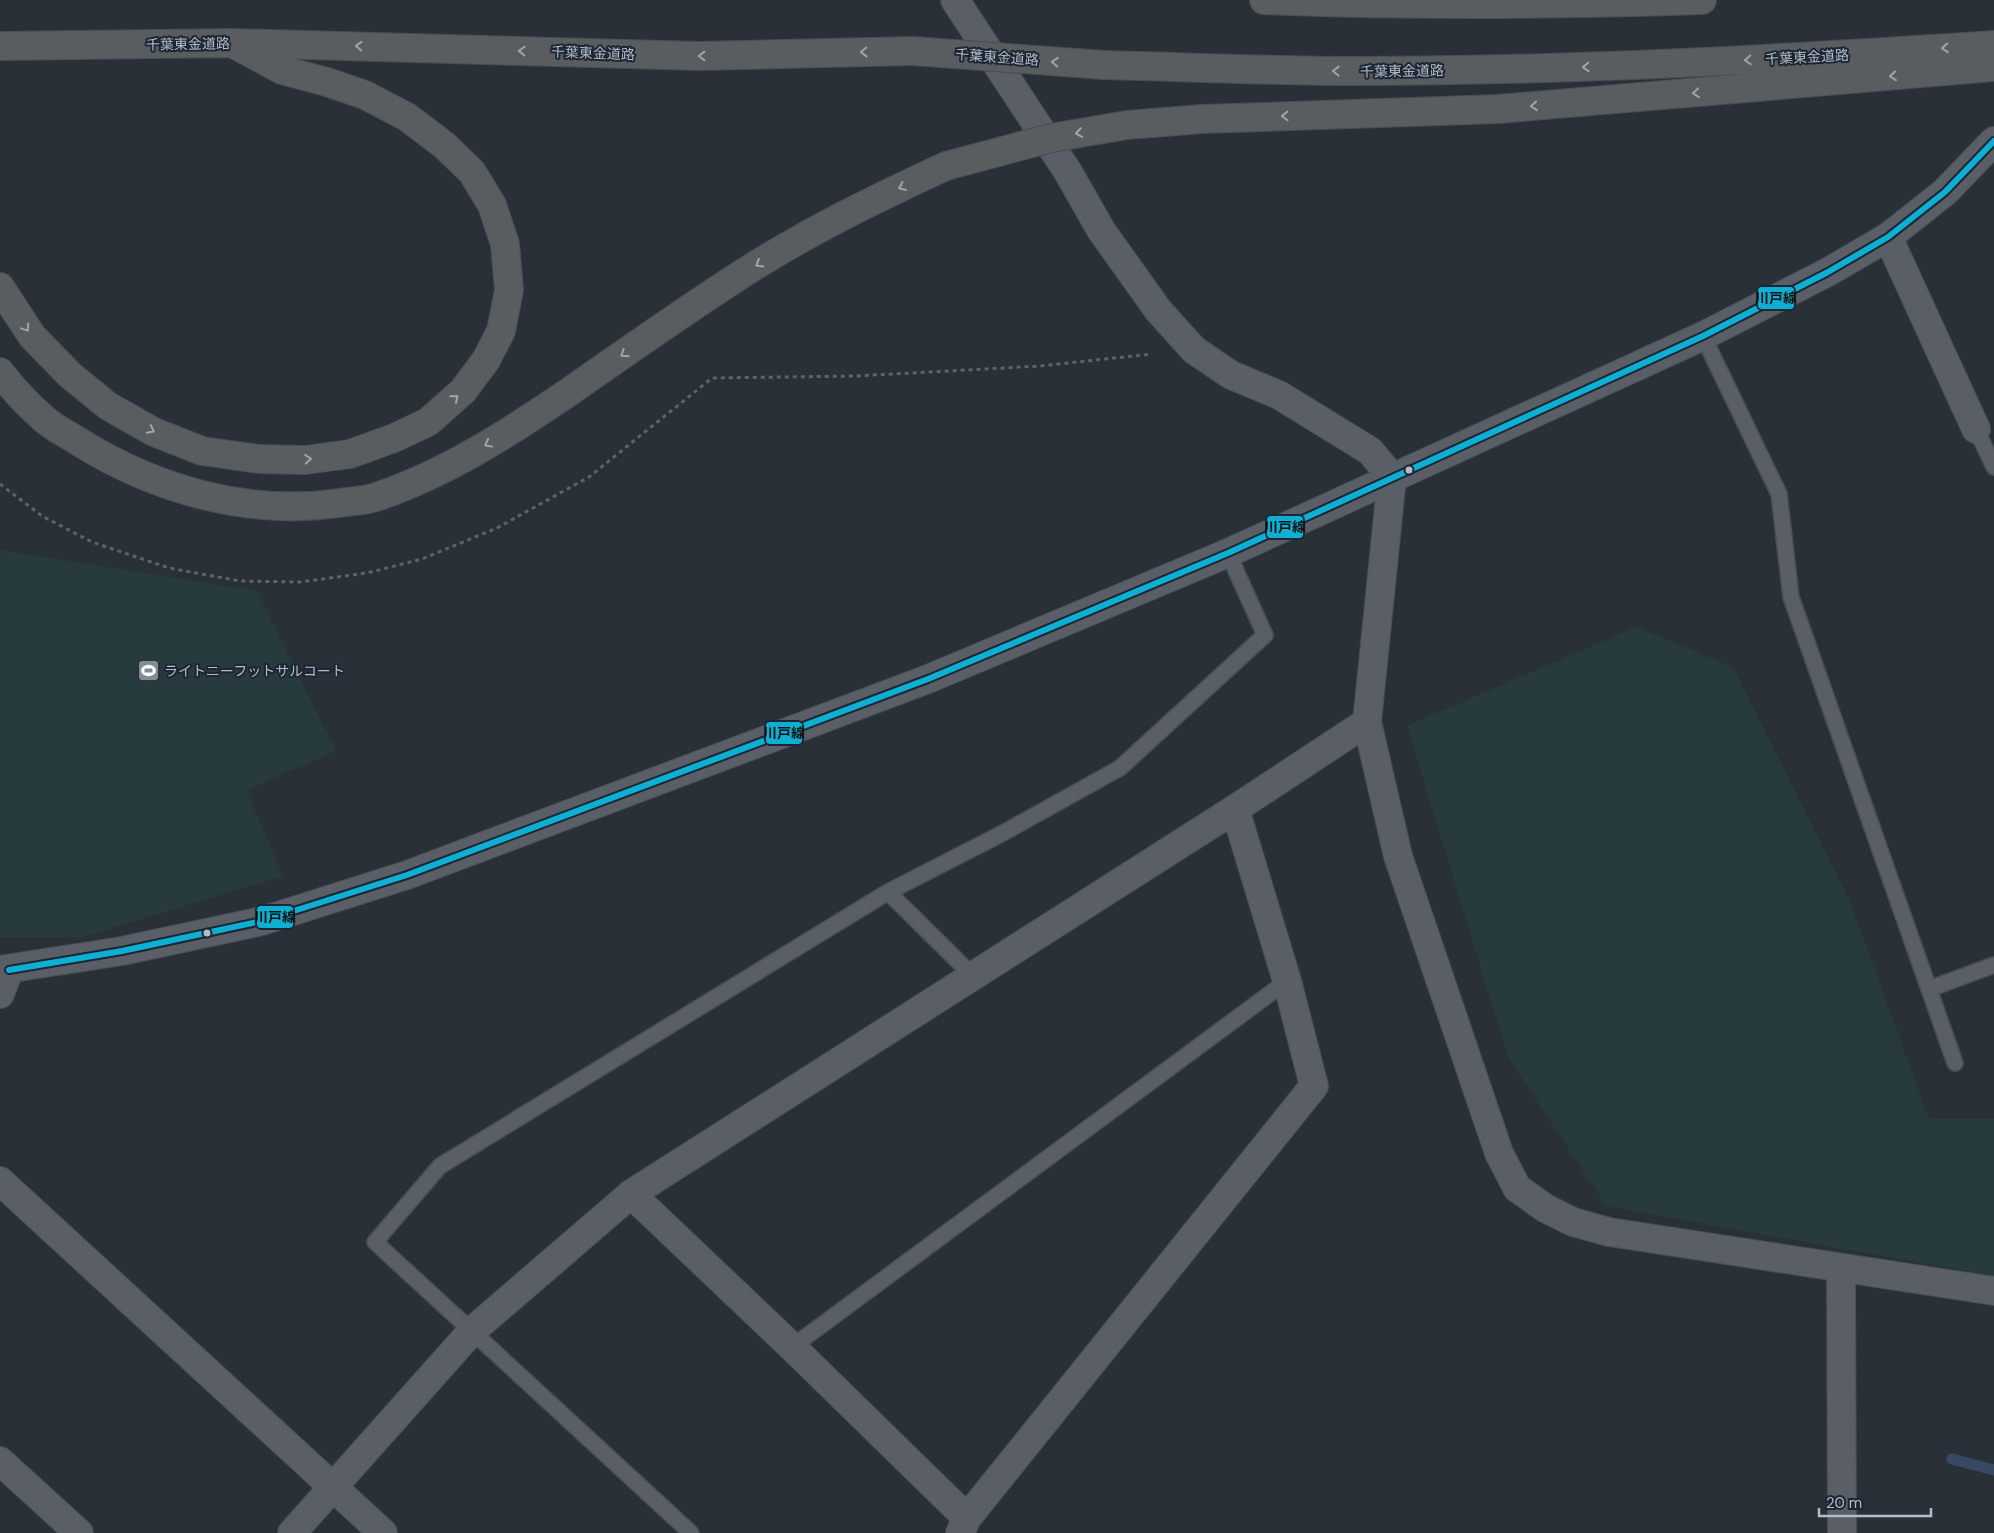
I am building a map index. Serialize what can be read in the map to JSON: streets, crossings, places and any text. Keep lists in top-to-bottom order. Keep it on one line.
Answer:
{"streets":{"highway":["千葉東金道路"]},"places":{"sports":["ライトニーフットサルコート"]},"lines":["transit line 川戸線"],"scale_bar":"20 m"}
